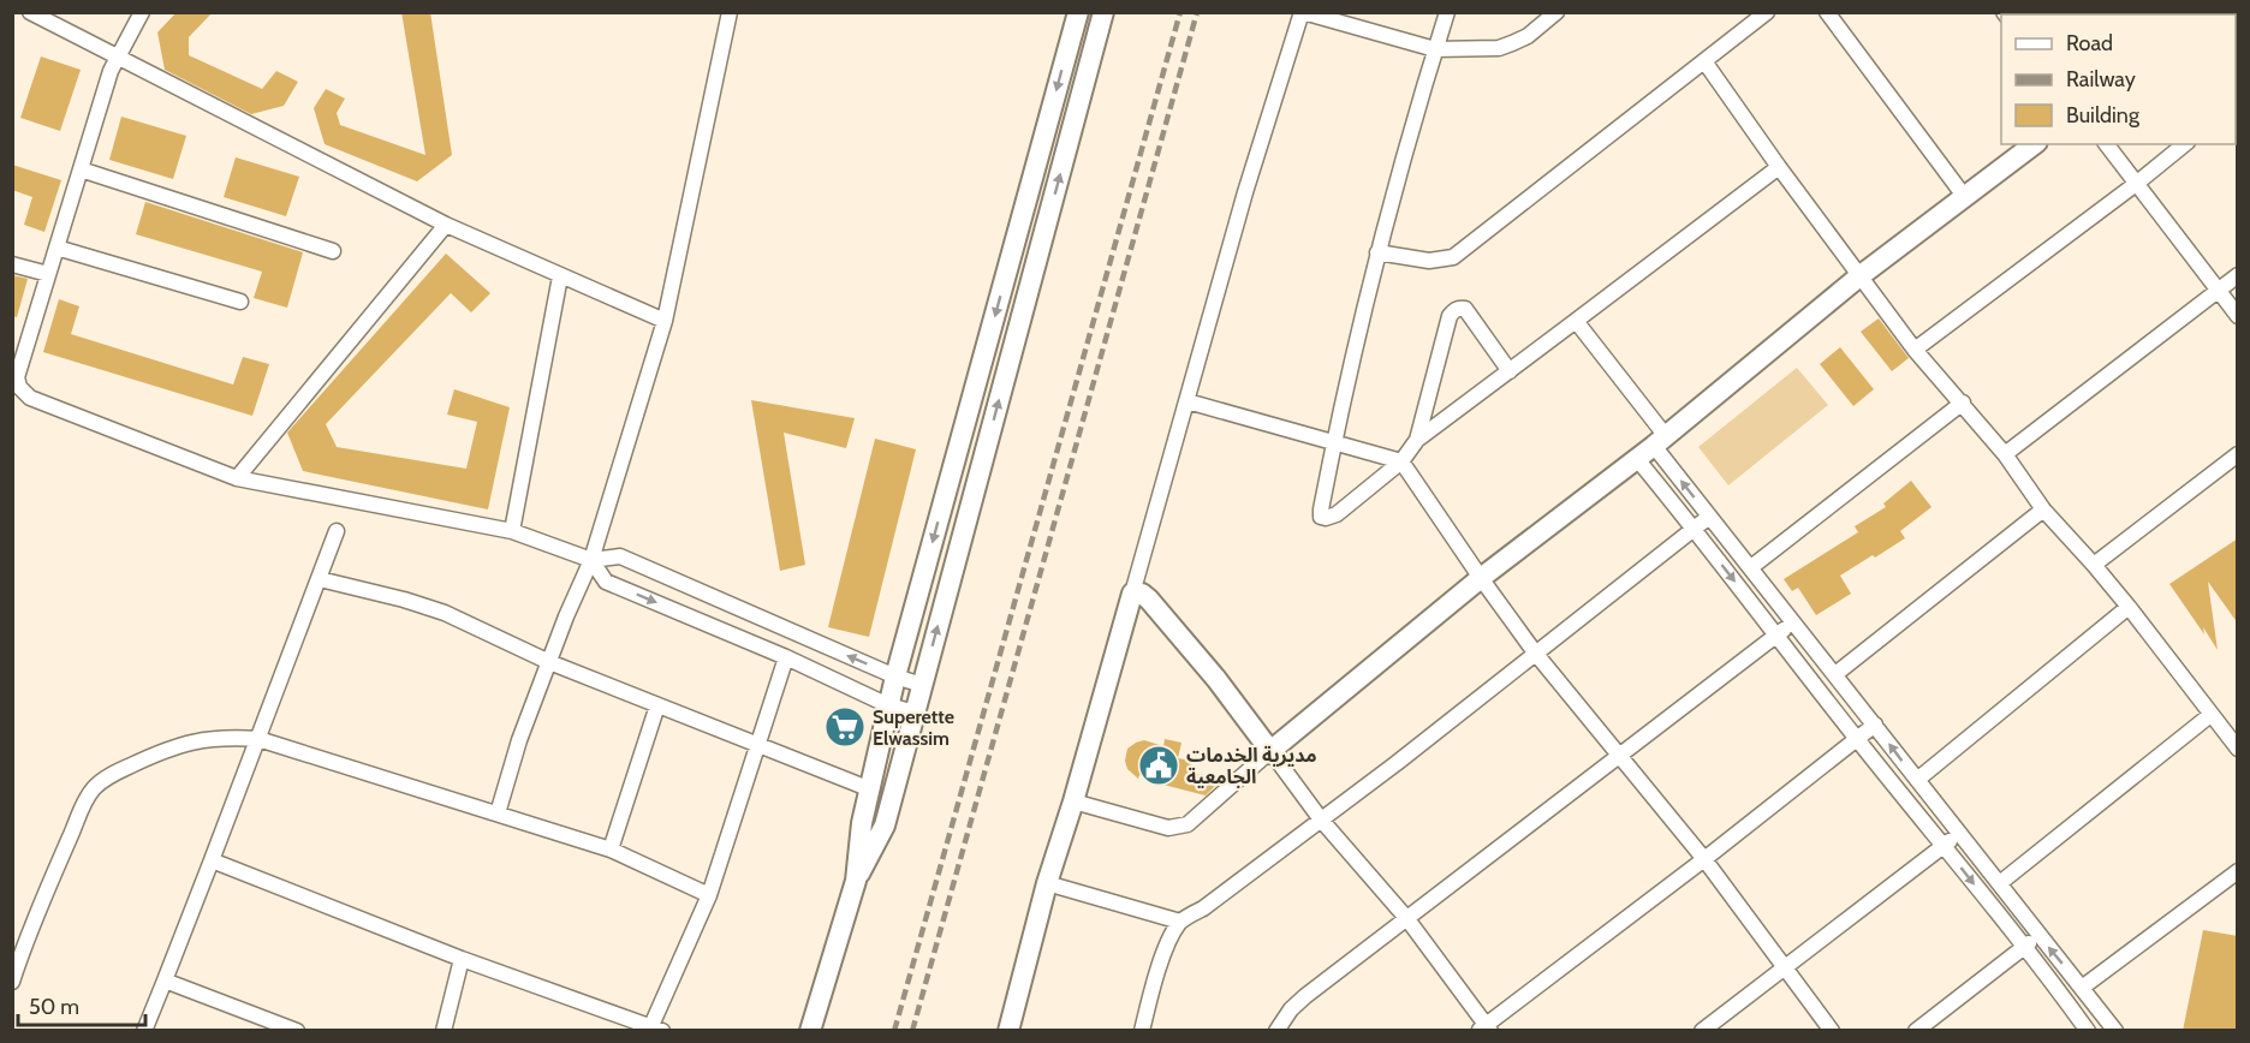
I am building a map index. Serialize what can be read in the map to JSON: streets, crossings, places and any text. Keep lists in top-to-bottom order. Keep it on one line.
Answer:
{"places":{"supermarket":["Superette Elwassim"],"public building":["مديرية الخدمات الجامعية"]},"legend":["Road","Railway","Building"],"scale_bar":"50 m"}
